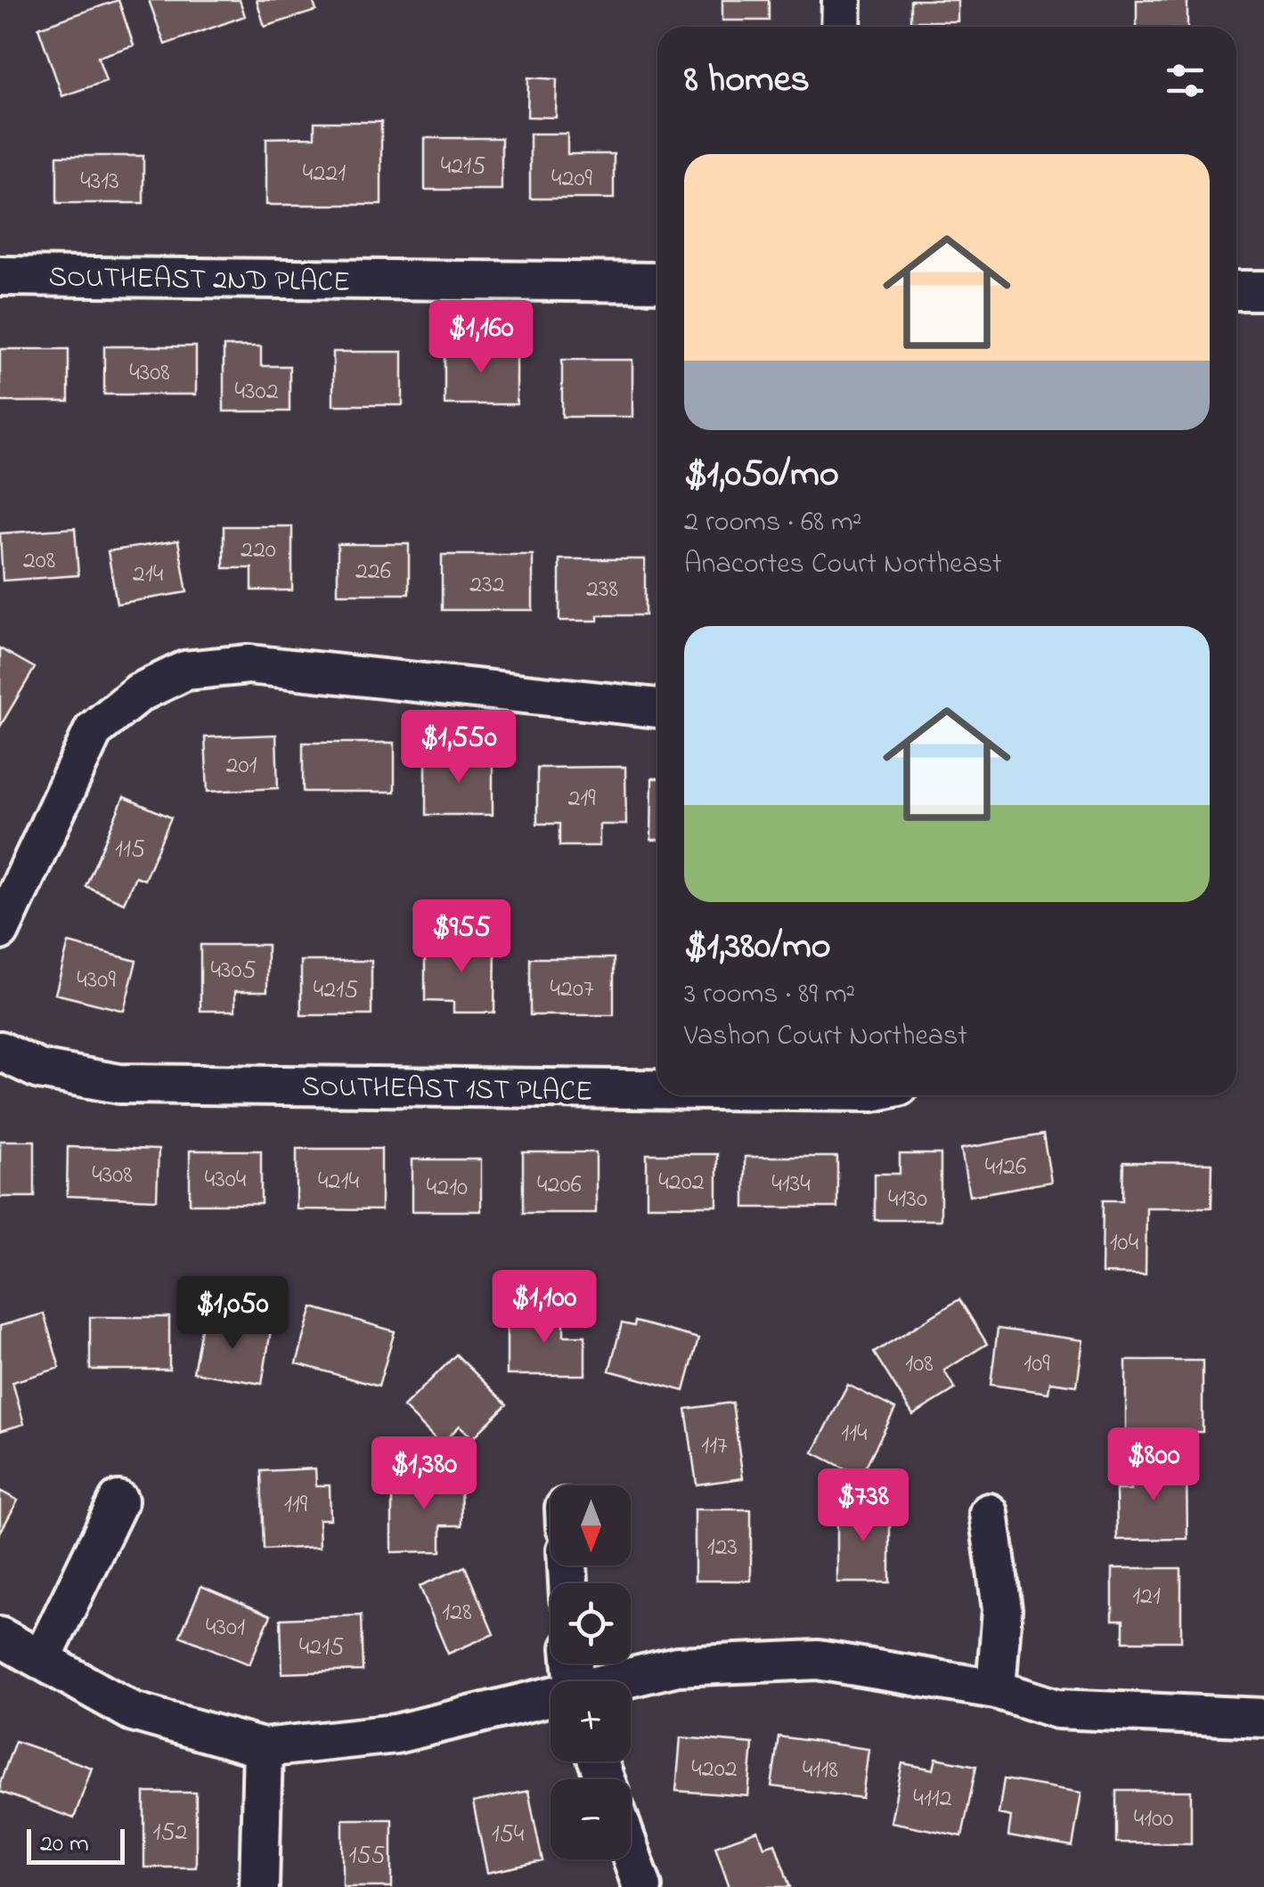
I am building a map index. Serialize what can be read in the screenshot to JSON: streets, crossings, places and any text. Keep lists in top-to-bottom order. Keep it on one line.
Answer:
{"streets":{"street":["SOUTHEAST 2ND PLACE","SOUTHEAST 1ST PLACE"]},"house_numbers":["4215","4221","4209","4313","4308","4302","220","208","226","214","232","238","201","219","115","4305","4309","4207","4215","4126","4308","4304","4214","4202","4134","4206","4210","4130","104","108","109","114","117","119","123","121","128","4301","4215","4202","4118","4112","4100","152","154","155"],"scale_bar":"20 m","north":"bottom","page":{"heading":"8 homes","list":[{"name":"$1,050/mo","note":"2 rooms · 68 m² · Anacortes Court Northeast"},{"name":"$1,380/mo","note":"3 rooms · 89 m² · Vashon Court Northeast"}],"price":["$1,160","$1,550","$955","$1,100","$1,050","$800","$1,380","$738"],"map_buttons":["+","−"],"scale":"20 m"}}
